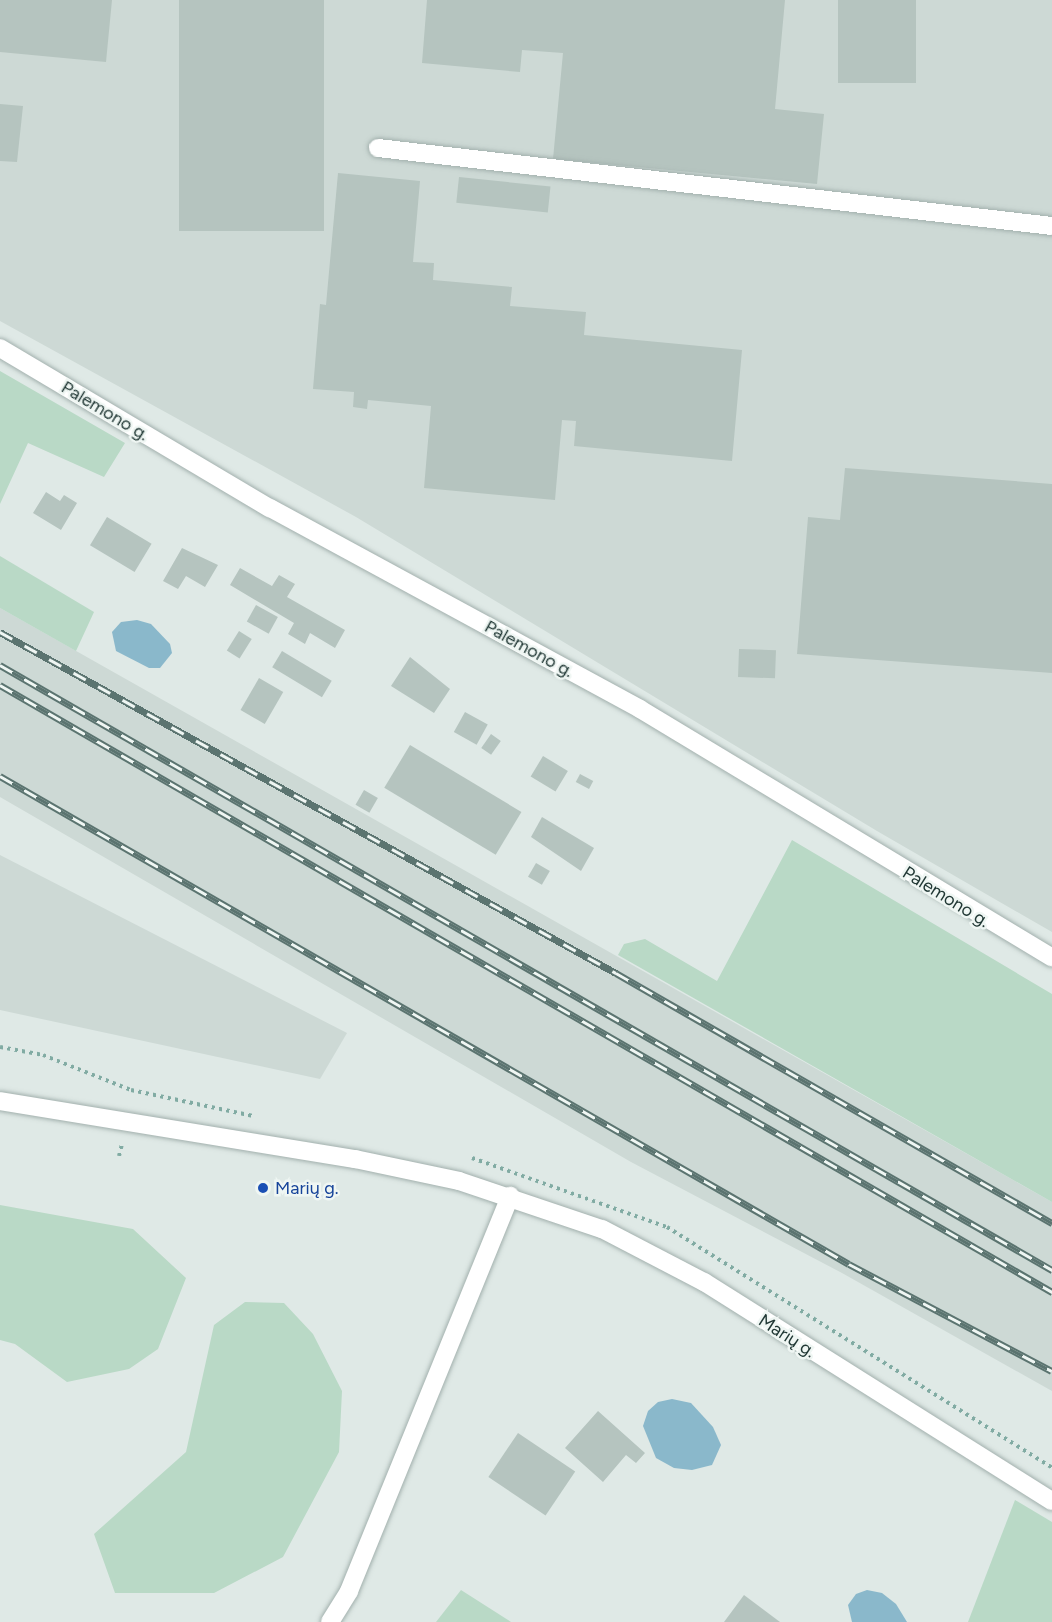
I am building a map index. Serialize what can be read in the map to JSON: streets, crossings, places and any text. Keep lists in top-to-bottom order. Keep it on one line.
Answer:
{"streets":{"street":["Palemono g.","Marių g."]},"places":["Marių g."]}
